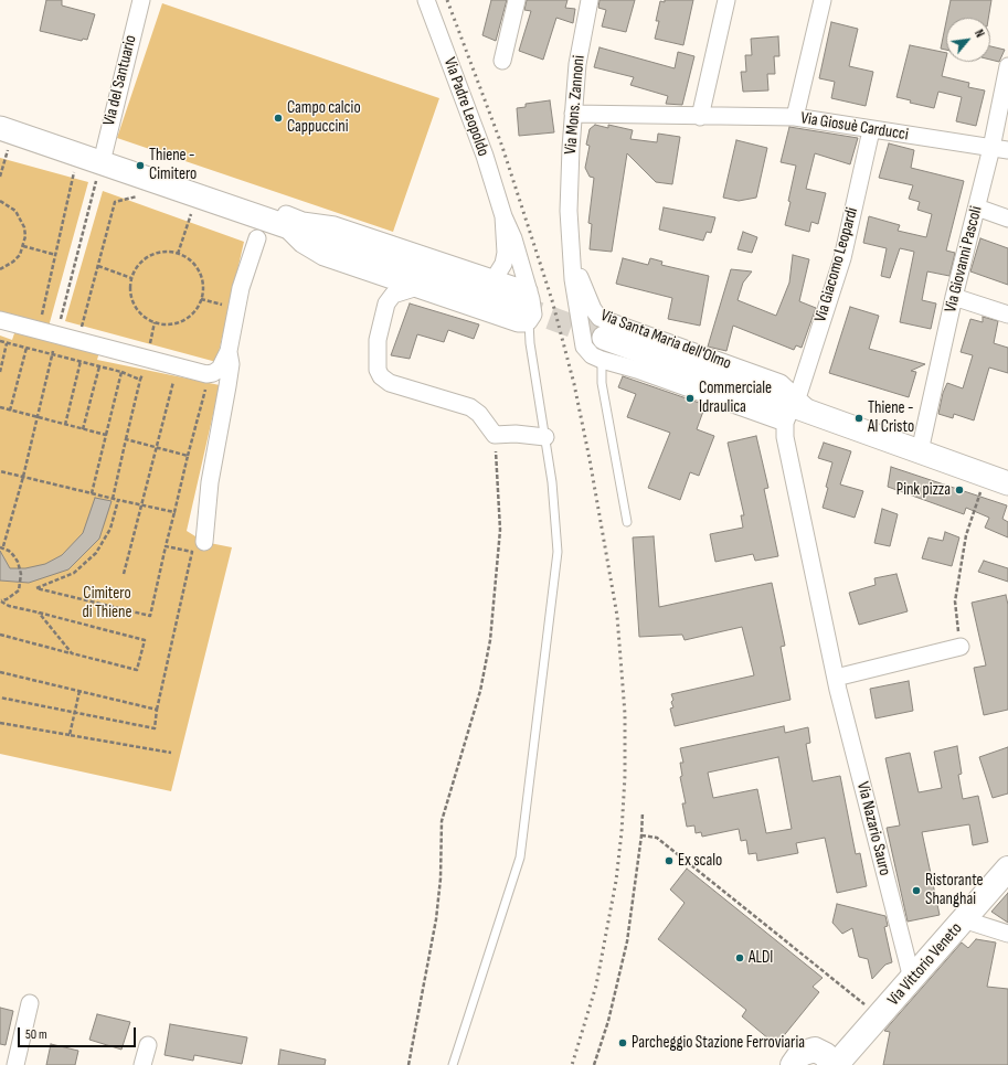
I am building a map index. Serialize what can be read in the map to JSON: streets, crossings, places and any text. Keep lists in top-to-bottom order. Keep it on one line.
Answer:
{"streets":{"main road":["Via Santa Maria dell'Olmo","Via Vittorio Veneto"],"street":["Via del Santuario","Via Mons. Zannoni","Via Padre Leopoldo","Via Giosuè Carducci","Via Giovanni Pascoli","Via Giacomo Leopardi","Via Nazario Sauro"]},"crossings":[["Via Mons. Zannoni","Via Giosuè Carducci"],["Via Mons. Zannoni","Via Santa Maria dell'Olmo"],["Via Giosuè Carducci","Via Giovanni Pascoli"],["Via Giosuè Carducci","Via Giacomo Leopardi"],["Via Giovanni Pascoli","Via Santa Maria dell'Olmo"],["Via Giacomo Leopardi","Via Santa Maria dell'Olmo"],["Via Giacomo Leopardi","Via Nazario Sauro"],["Via Santa Maria dell'Olmo","Via Nazario Sauro"],["Via Nazario Sauro","Via Vittorio Veneto"]],"parks":["Cimitero di Thiene"],"places":["Campo calcio Cappuccini","Thiene - Cimitero","Commerciale Idraulica","Thiene - Al Cristo","Pink pizza","Ex scalo","Ristorante Shanghai","ALDI","Parcheggio Stazione Ferroviaria"],"scale_bar":"50 m","north":"top right"}
